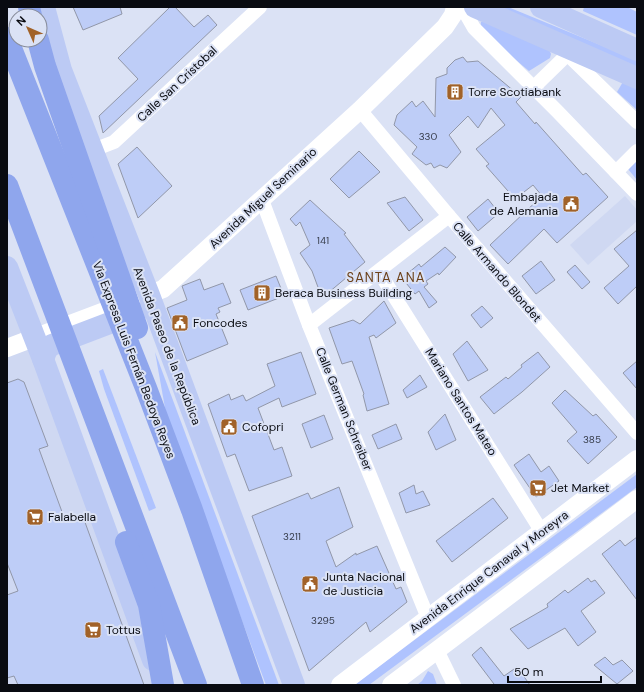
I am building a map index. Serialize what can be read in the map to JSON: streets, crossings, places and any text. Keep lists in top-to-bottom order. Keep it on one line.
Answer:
{"streets":{"highway":["Vía Expresa Luis Fernán Bedoya Reyes"],"main road":["Avenida Paseo de la República"],"street":["Calle San Cristobal","Avenida Miguel Seminario","Calle Armando Blondet","Mariano Santos Mateo","Calle German Schreiber","Avenida Enrique Canaval y Moreyra"]},"crossings":[["Calle San Cristobal","Avenida Paseo de la República"],["Avenida Miguel Seminario","Calle Armando Blondet"],["Avenida Miguel Seminario","Avenida Paseo de la República"],["Avenida Miguel Seminario","Calle German Schreiber"],["Mariano Santos Mateo","Avenida Enrique Canaval y Moreyra"],["Calle German Schreiber","Avenida Enrique Canaval y Moreyra"]],"districts":["SANTA ANA"],"places":{"building":["Torre Scotiabank","Beraca Business Building"],"public building":["Embajada de Alemania","Foncodes","Cofopri","Junta Nacional de Justicia"],"supermarket":["Jet Market","Falabella","Tottus"]},"house_numbers":["330","141","385","3211","3295"],"scale_bar":"50 m","north":"top left"}
